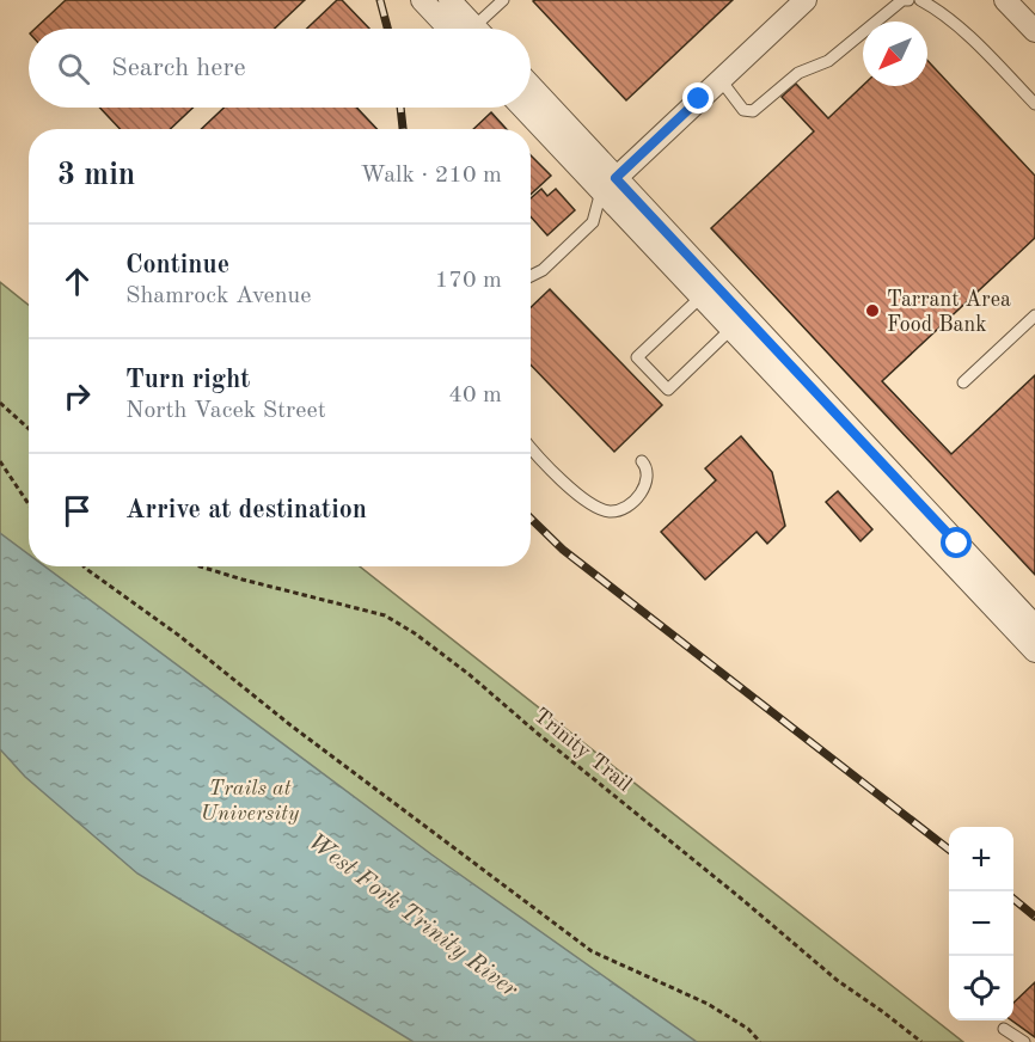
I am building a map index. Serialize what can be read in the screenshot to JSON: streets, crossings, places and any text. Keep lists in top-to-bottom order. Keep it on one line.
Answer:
{"streets":{"path":["Trinity Trail"]},"water":["West Fork Trinity River"],"parks":["Trails at University"],"places":["Tarrant Area Food Bank"],"north":"bottom left","page":{"search":"Search here","heading":["3 min","Walk · 210 m"],"list":[["Continue","Shamrock Avenue","170 m"],["Turn right","North Vacek Street","40 m"],"Arrive at destination"],"map_buttons":["+","−"]}}
